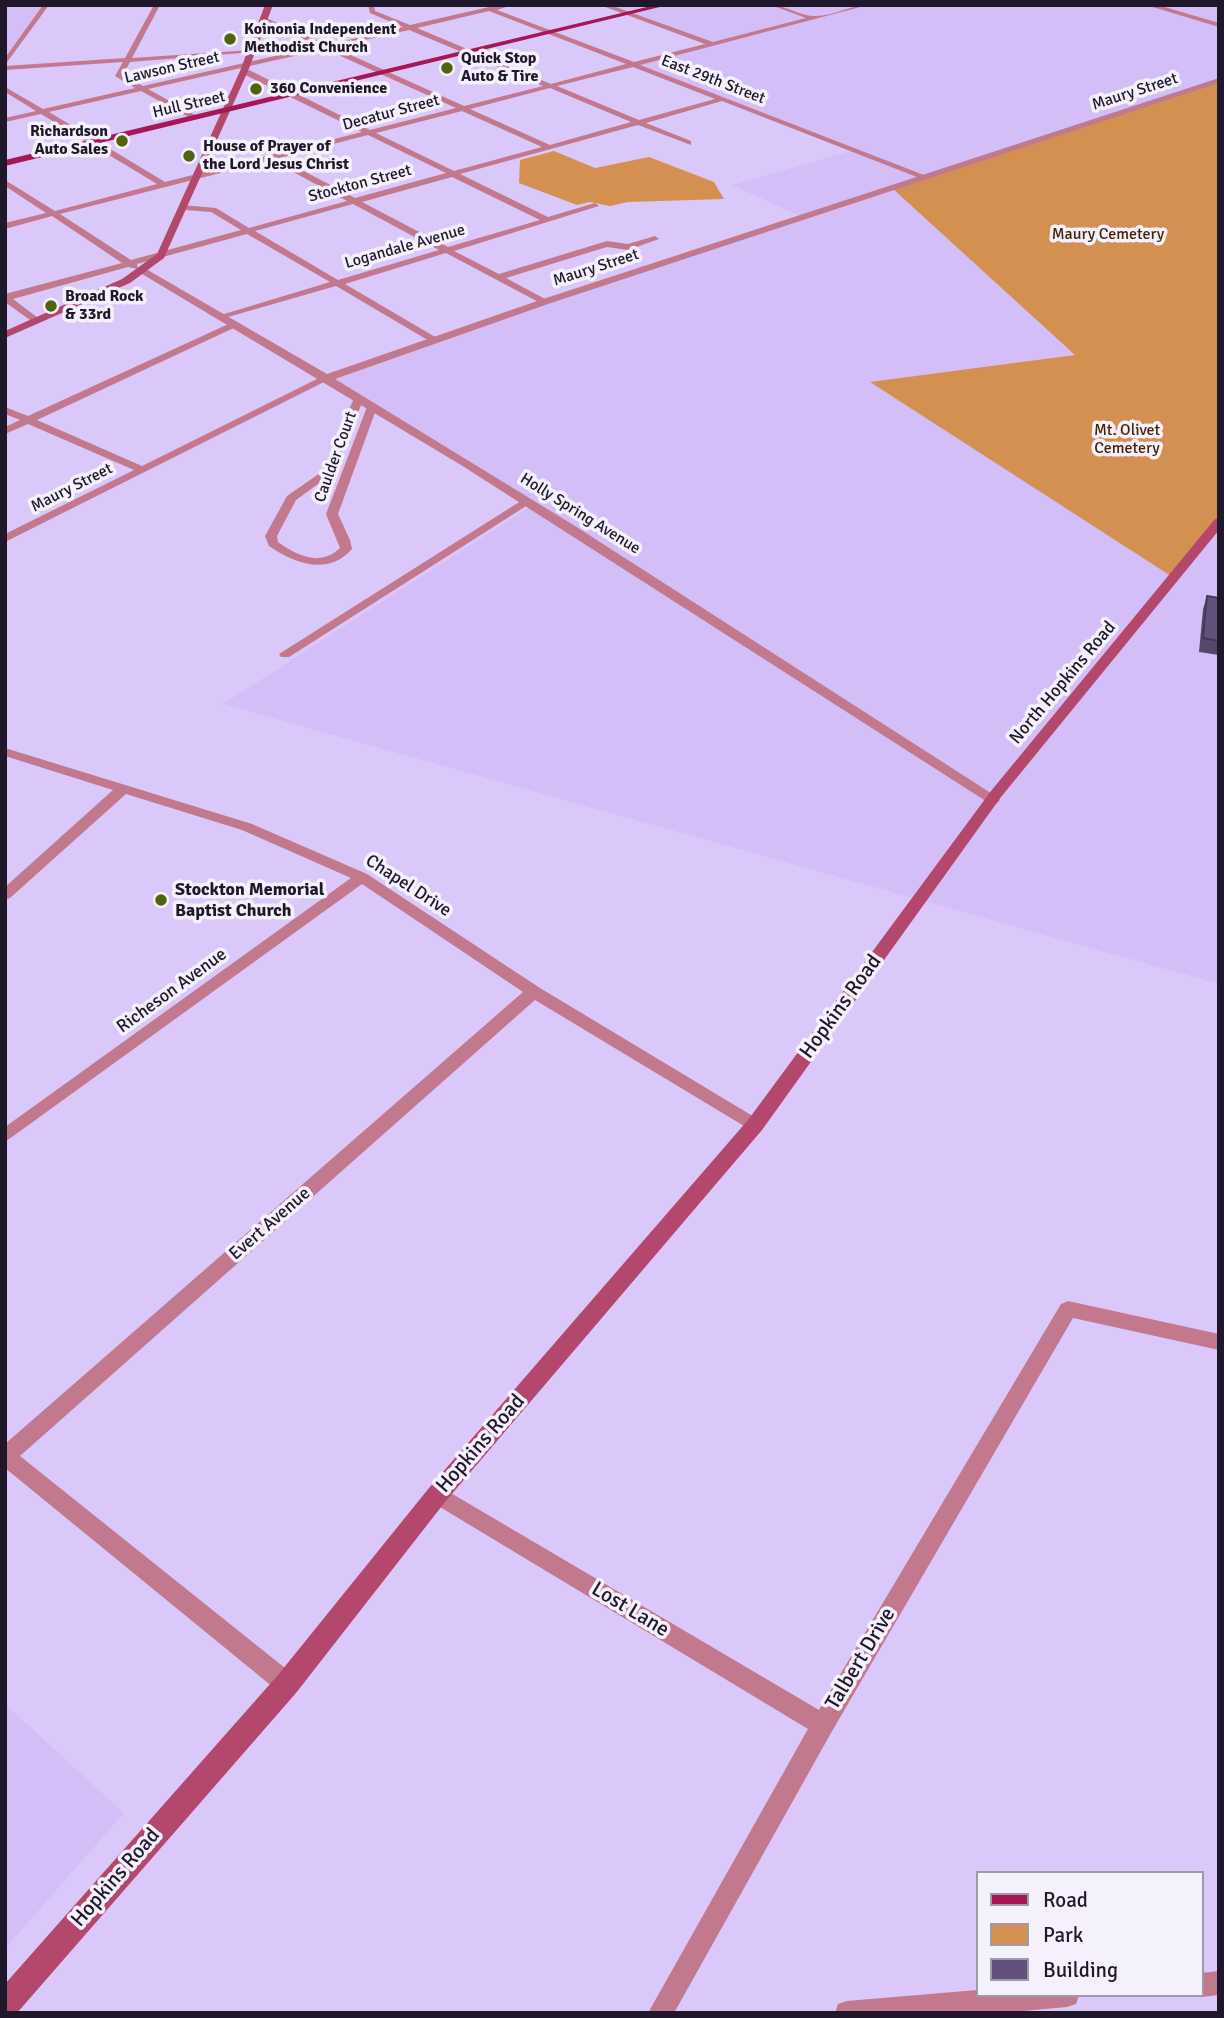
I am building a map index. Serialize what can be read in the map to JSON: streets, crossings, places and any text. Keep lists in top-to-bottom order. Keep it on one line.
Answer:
{"streets":{"main road":["Hull Street","North Hopkins Road","Hopkins Road"],"street":["Lawson Street","East 29th Street","Maury Street","Decatur Street","Stockton Street","Logandale Avenue","Caulder Court","Holly Spring Avenue","Chapel Drive","Richeson Avenue","Evert Avenue","Lost Lane","Talbert Drive"]},"crossings":[["Lawson Street","East 29th Street"],["East 29th Street","Maury Street"],["East 29th Street","Hull Street"],["East 29th Street","Decatur Street"],["East 29th Street","Stockton Street"],["Maury Street","Holly Spring Avenue"],["Logandale Avenue","Holly Spring Avenue"],["Caulder Court","Holly Spring Avenue"],["Holly Spring Avenue","North Hopkins Road"],["North Hopkins Road","Hopkins Road"],["Chapel Drive","Richeson Avenue"],["Chapel Drive","Hopkins Road"],["Chapel Drive","Evert Avenue"],["Hopkins Road","Lost Lane"],["Lost Lane","Talbert Drive"]],"parks":["Maury Cemetery","Mt. Olivet Cemetery"],"places":["Koinonia Independent Methodist Church","Quick Stop Auto & Tire","360 Convenience","Richardson Auto Sales","House of Prayer of the Lord Jesus Christ","Broad Rock & 33rd","Stockton Memorial Baptist Church"],"legend":["Road","Park","Building"]}
